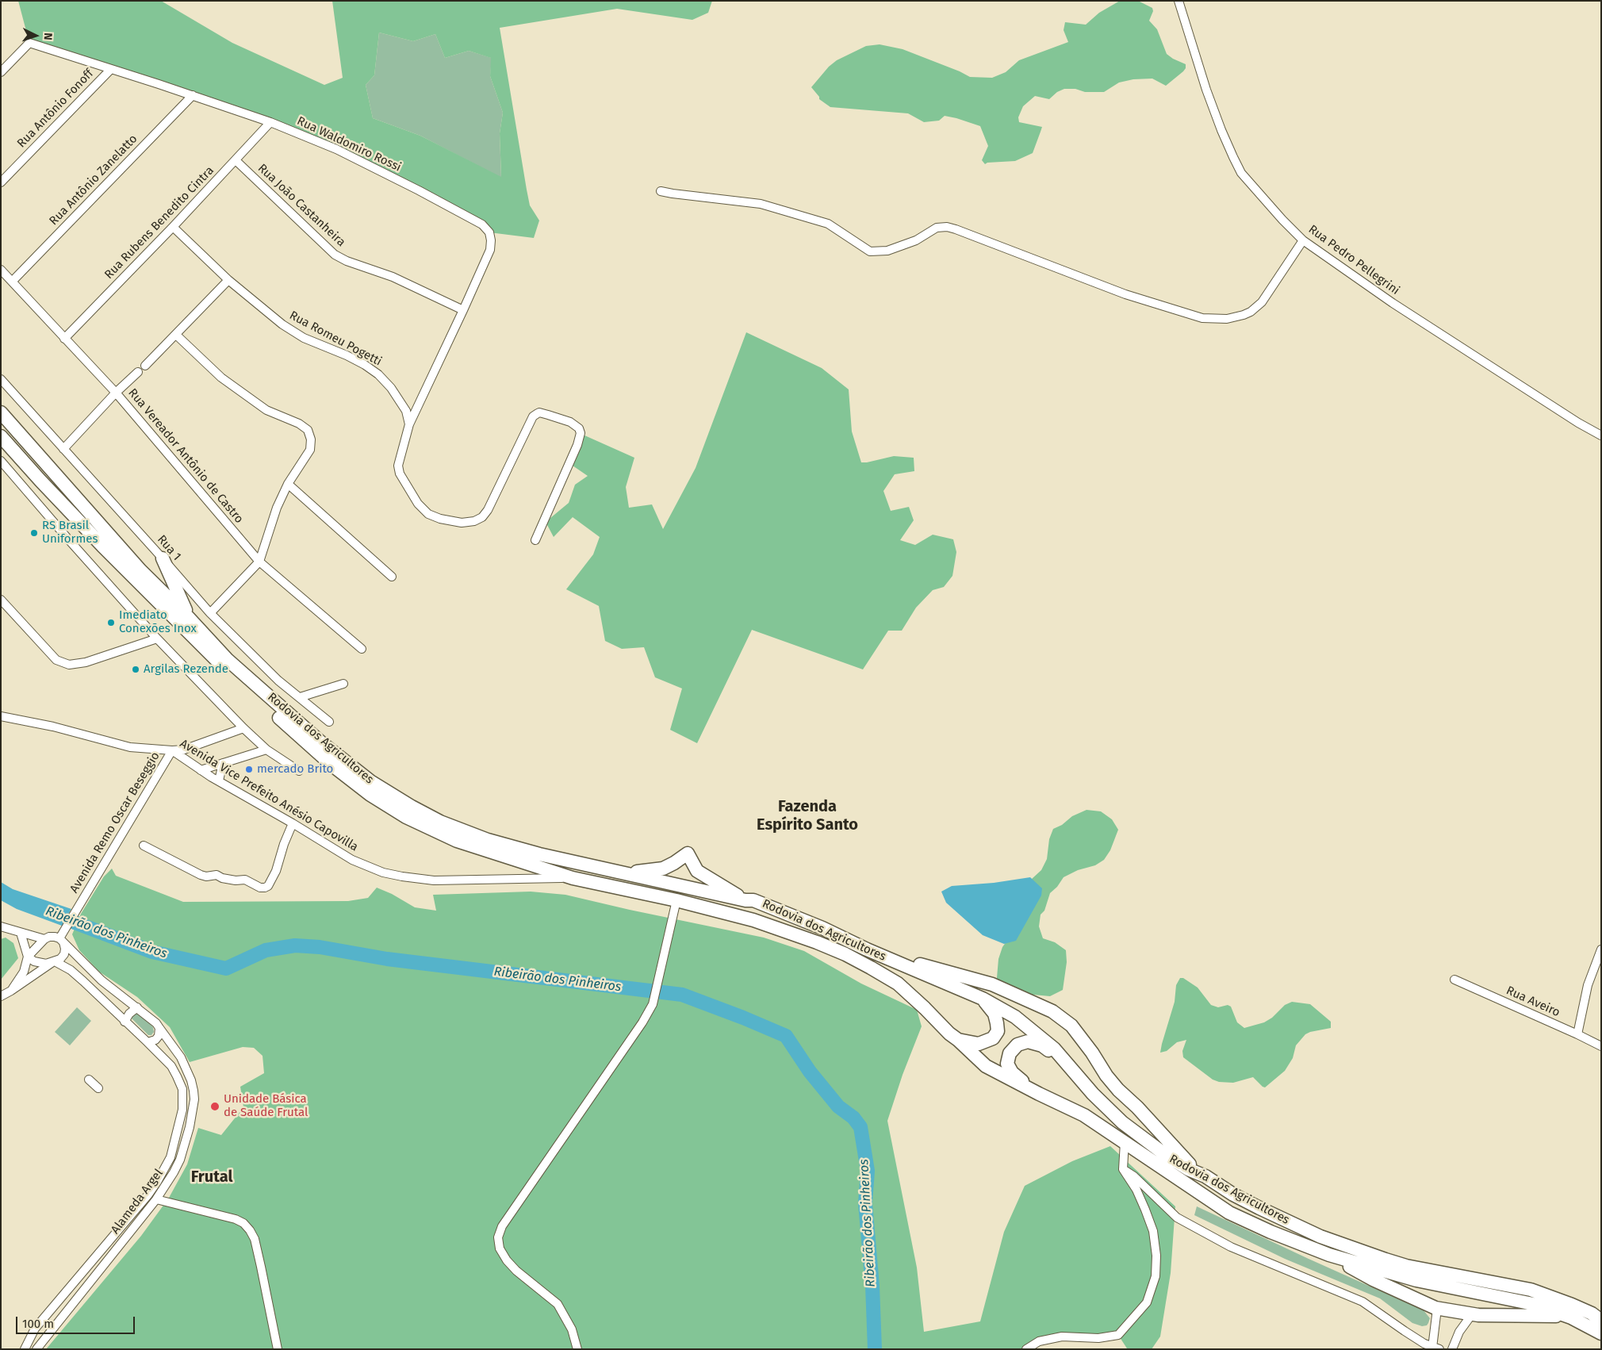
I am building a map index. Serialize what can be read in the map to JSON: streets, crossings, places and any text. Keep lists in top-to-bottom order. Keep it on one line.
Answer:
{"streets":{"main road":["Rodovia dos Agricultores"],"street":["Rua Antônio Fonoff","Rua Waldomiro Rossi","Rua Antônio Zanelatto","Rua João Castanheira","Rua Rubens Benedito Cintra","Rua Pedro Pellegrini","Rua Romeu Pogetti","Rua Vereador Antônio de Castro","Rua 1","Avenida Vice Prefeito Anésio Capovilla","Avenida Remo Oscar Beseggio","Rua Aveiro","Alameda Argel"]},"crossings":[["Rua Antônio Fonoff","Rua Waldomiro Rossi"],["Rua Waldomiro Rossi","Rua Antônio Zanelatto"],["Rua Waldomiro Rossi","Rua João Castanheira"],["Rua Waldomiro Rossi","Rua Rubens Benedito Cintra"],["Rua Waldomiro Rossi","Rua Romeu Pogetti"],["Rua Antônio Zanelatto","Rua Vereador Antônio de Castro"],["Rua João Castanheira","Rua Rubens Benedito Cintra"],["Rua Rubens Benedito Cintra","Rua Romeu Pogetti"],["Rua Rubens Benedito Cintra","Rua Vereador Antônio de Castro"],["Rodovia dos Agricultores","Avenida Vice Prefeito Anésio Capovilla"],["Avenida Vice Prefeito Anésio Capovilla","Avenida Remo Oscar Beseggio"],["Avenida Remo Oscar Beseggio","Alameda Argel"]],"districts":["Fazenda Espírito Santo","Frutal"],"water":["Ribeirão dos Pinheiros"],"places":["RS Brasil Uniformes","Imediato Conexões Inox","Argilas Rezende","mercado Brito","Unidade Básica de Saúde Frutal"],"scale_bar":"100 m","north":"right"}
